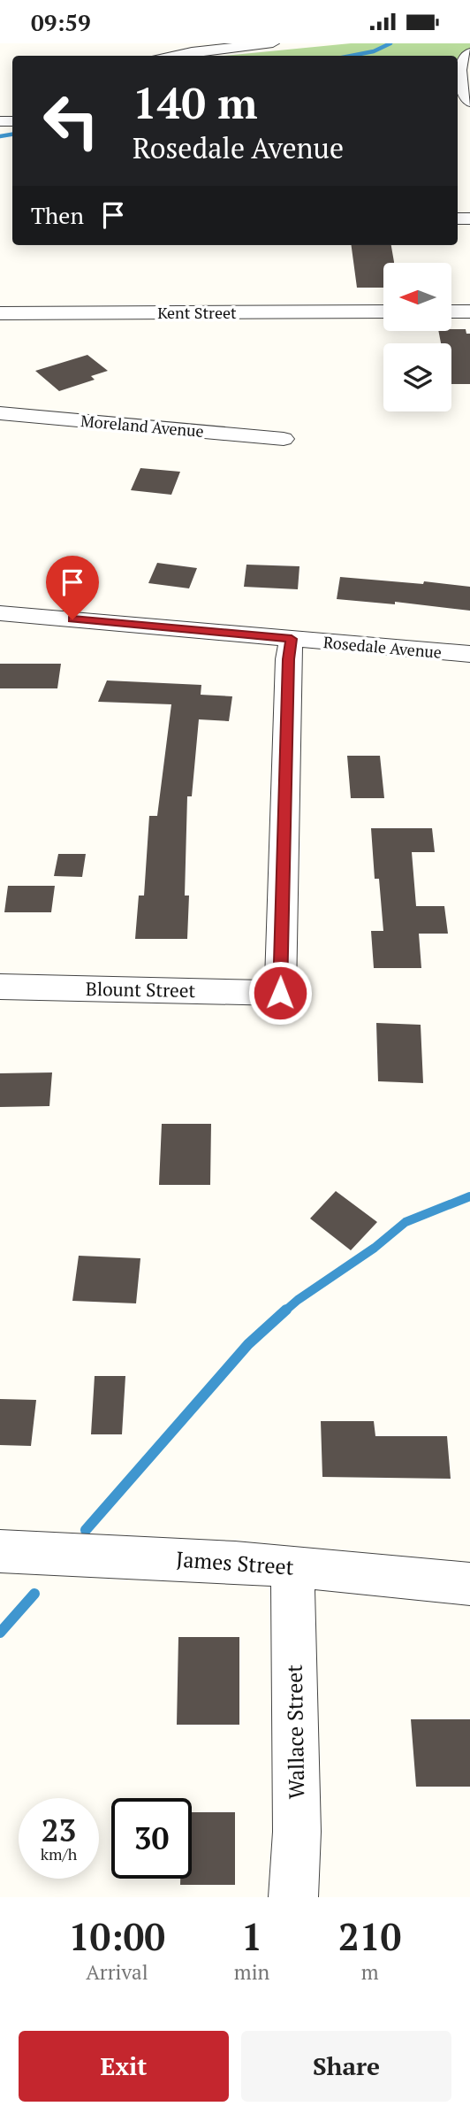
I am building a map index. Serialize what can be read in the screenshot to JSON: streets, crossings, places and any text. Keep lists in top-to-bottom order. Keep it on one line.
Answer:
{"streets":{"street":["Kent Street","Moreland Avenue","Rosedale Avenue","Blount Street","James Street","Wallace Street"]},"crossings":[["Rosedale Avenue","Blount Street"],["James Street","Wallace Street"]],"north":"left","page":{"status":"09:59","turn":["140 m","Rosedale Avenue"],"then":"Then","speed":"23 km/h","limit":"30","eta":["10:00","Arrival","1","min","210","m"],"buttons":["Exit","Share"]}}
